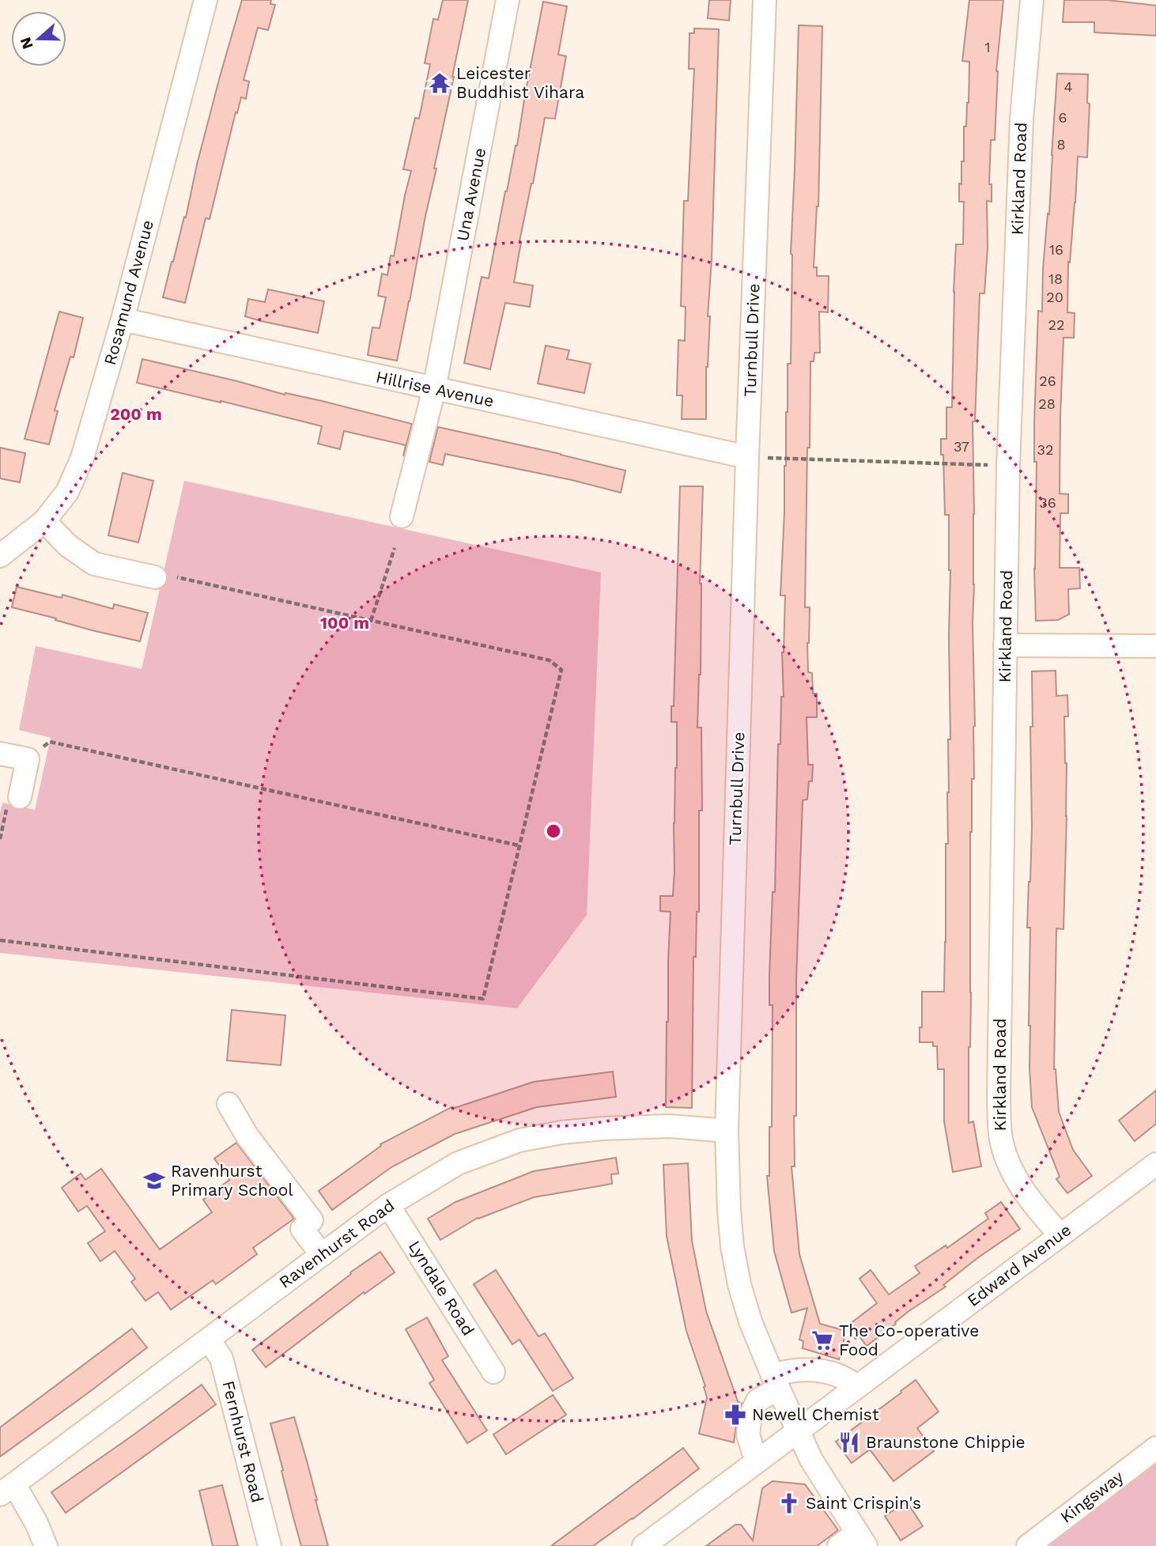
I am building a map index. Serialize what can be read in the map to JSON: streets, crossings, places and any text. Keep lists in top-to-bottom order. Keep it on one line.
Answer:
{"streets":{"street":["Kirkland Road","Una Avenue","Rosamund Avenue","Turnbull Drive","Hillrise Avenue","Ravenhurst Road","Edward Avenue","Lyndale Road","Fernhurst Road","Kingsway"]},"crossings":[["Kirkland Road","Edward Avenue"],["Una Avenue","Hillrise Avenue"],["Rosamund Avenue","Hillrise Avenue"],["Turnbull Drive","Hillrise Avenue"],["Turnbull Drive","Ravenhurst Road"],["Turnbull Drive","Edward Avenue"],["Ravenhurst Road","Lyndale Road"],["Ravenhurst Road","Fernhurst Road"]],"places":{"temple":["Leicester Buddhist Vihara"],"school or university":["Ravenhurst Primary School"],"supermarket":["The Co-operative Food"],"pharmacy":["Newell Chemist"],"restaurant":["Braunstone Chippie"],"church":["Saint Crispin's"]},"house_numbers":["1","4","6","8","16","18","20","22","26","28","37","32","36"],"north":"left","rings":["200 m","100 m"]}
